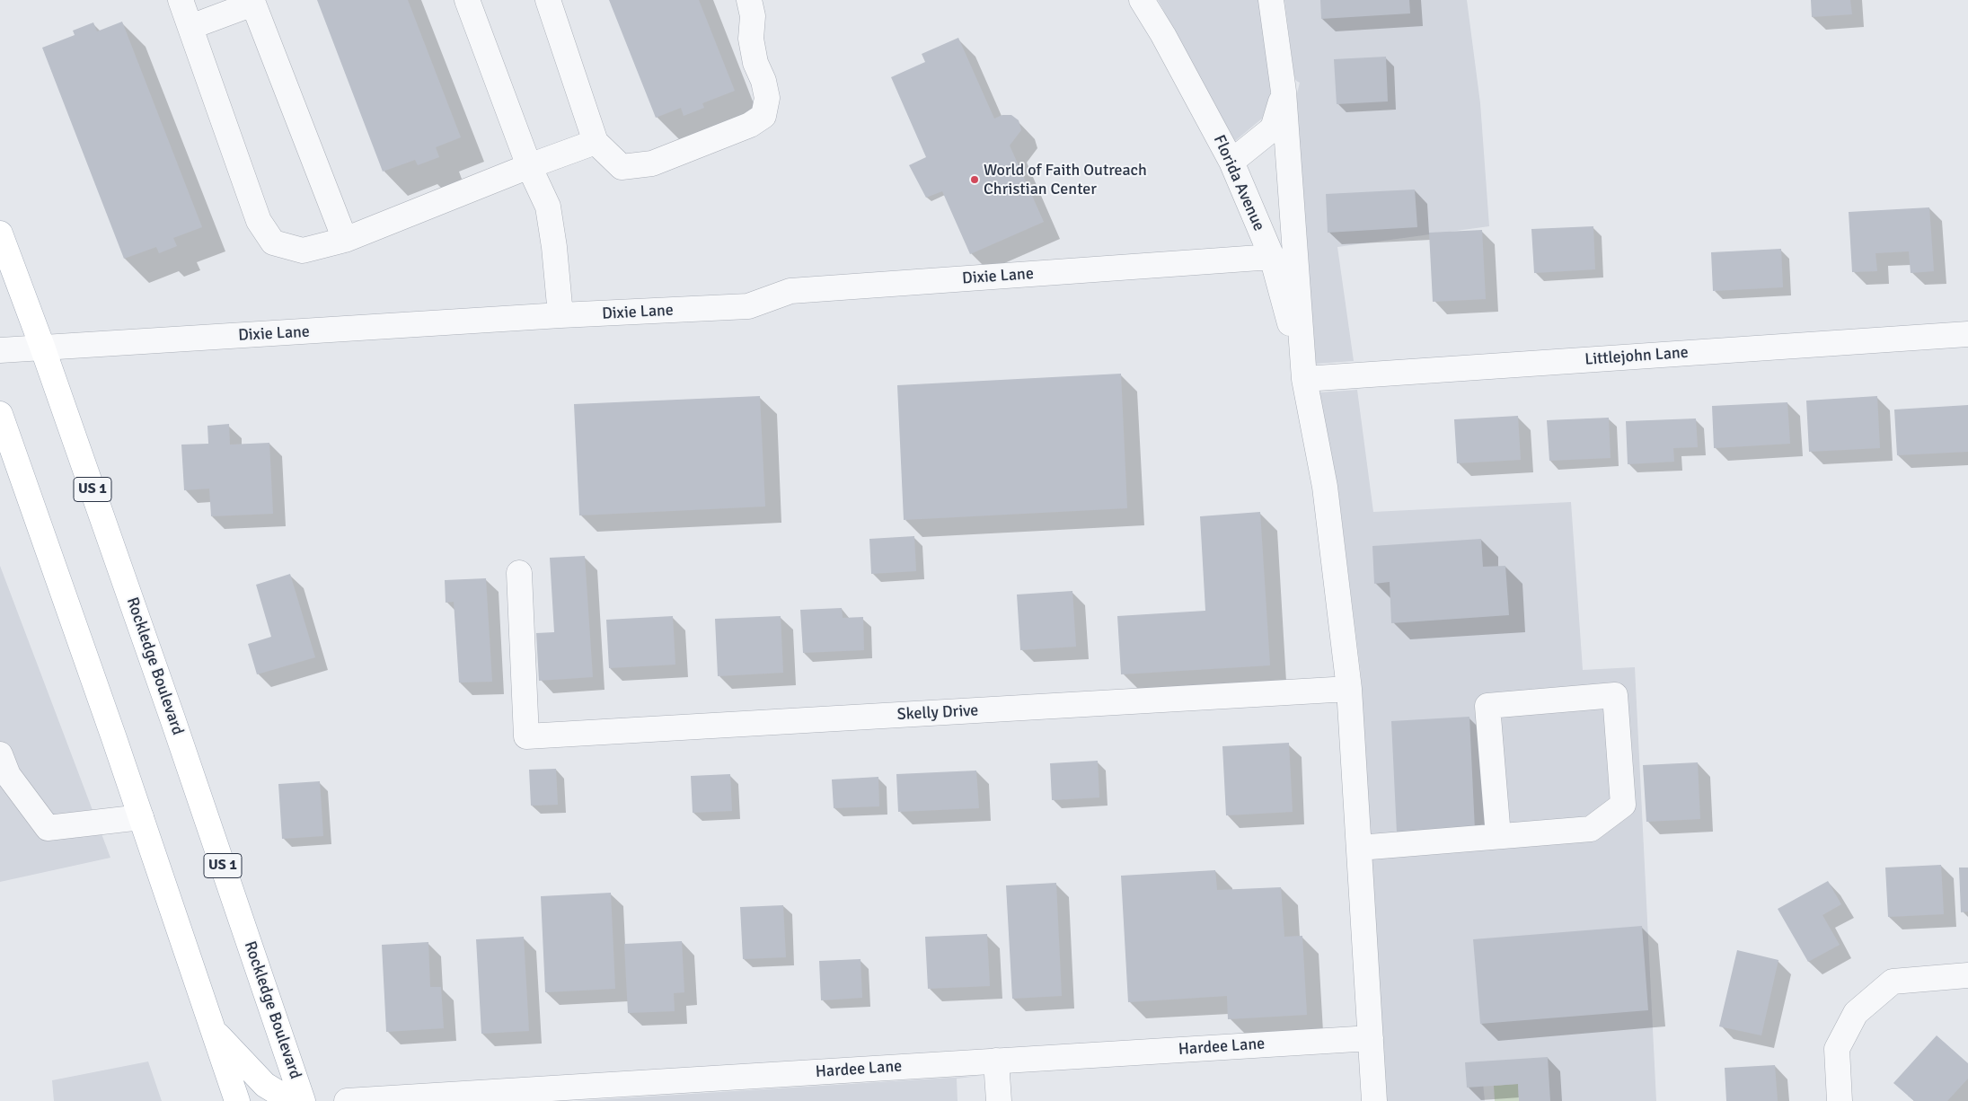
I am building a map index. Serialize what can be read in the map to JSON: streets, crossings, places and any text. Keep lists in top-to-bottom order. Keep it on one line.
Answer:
{"streets":{"main road":["US 1","Rockledge Boulevard"],"street":["Florida Avenue","Dixie Lane","Littlejohn Lane","Skelly Drive","Hardee Lane"]},"crossings":[["Florida Avenue","Dixie Lane"],["Florida Avenue","Littlejohn Lane"],["Dixie Lane","Rockledge Boulevard"]],"places":["World of Faith Outreach Christian Center"]}
